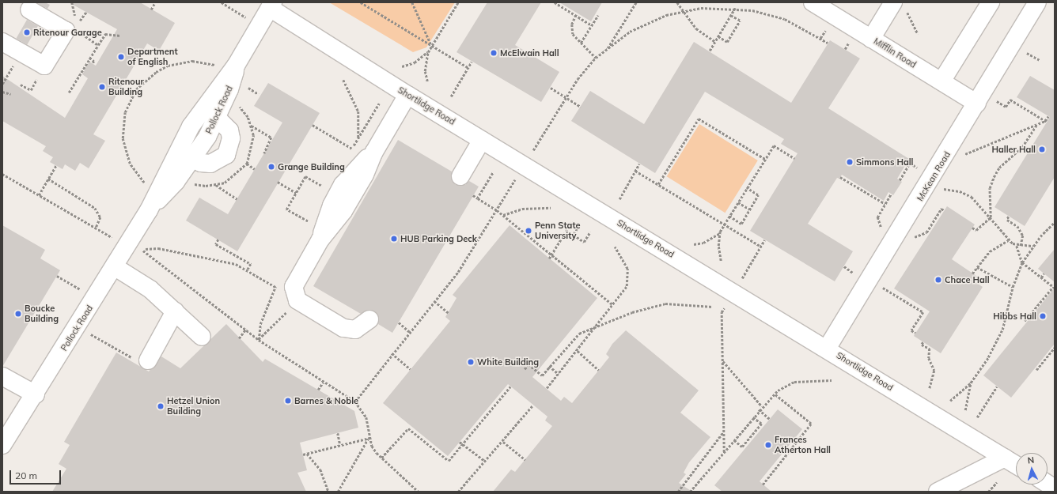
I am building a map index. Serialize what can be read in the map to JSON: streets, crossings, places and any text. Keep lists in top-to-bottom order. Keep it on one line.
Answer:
{"streets":{"street":["Mifflin Road","Shortlidge Road","Pollock Road","McKean Road"]},"crossings":[["Mifflin Road","McKean Road"],["Shortlidge Road","Pollock Road"],["Shortlidge Road","McKean Road"]],"places":["Ritenour Garage","McElwain Hall","Department of English","Ritenour Building","Haller Hall","Simmons Hall","Grange Building","Penn State University","HUB Parking Deck","Chace Hall","Boucke Building","Hibbs Hall","White Building","Barnes & Noble","Hetzel Union Building","Frances Atherton Hall"],"scale_bar":"20 m","north":"top"}
